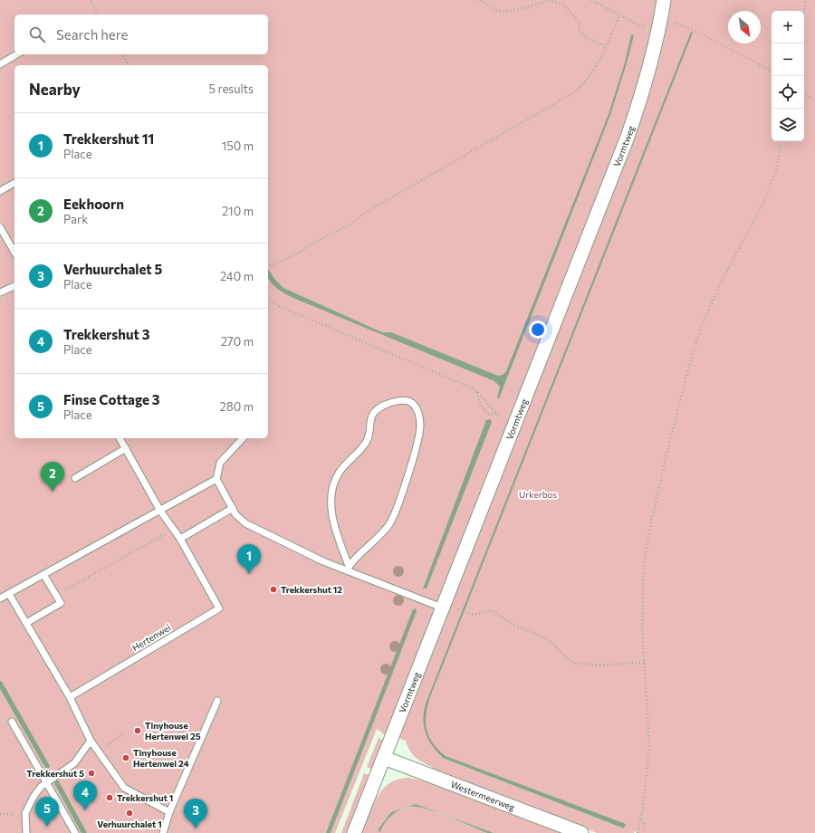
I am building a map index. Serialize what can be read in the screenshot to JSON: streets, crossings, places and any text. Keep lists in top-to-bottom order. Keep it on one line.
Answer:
{"streets":{"street":["Vormtweg","Westermeerweg"],"lane":["Hertenwei"]},"crossings":[["Vormtweg","Westermeerweg"]],"parks":["Urkerbos"],"places":["Trekkershut 12","Tinyhouse Hertenwei 25","Tinyhouse Hertenwei 24","Trekkershut 5","Trekkershut 1","Verhuurchalet 1"],"north":"bottom right","page":{"map_buttons":["+","−"],"search":"Search here","heading":["Nearby","5 results"],"list":[{"mark":"1","name":"Trekkershut 11","note":"Place","value":"150 m"},{"mark":"2","name":"Eekhoorn","note":"Park","value":"210 m"},{"mark":"3","name":"Verhuurchalet 5","note":"Place","value":"240 m"},{"mark":"4","name":"Trekkershut 3","note":"Place","value":"270 m"},{"mark":"5","name":"Finse Cottage 3","note":"Place","value":"280 m"}],"pins":["2","1","4","5","3"]}}
